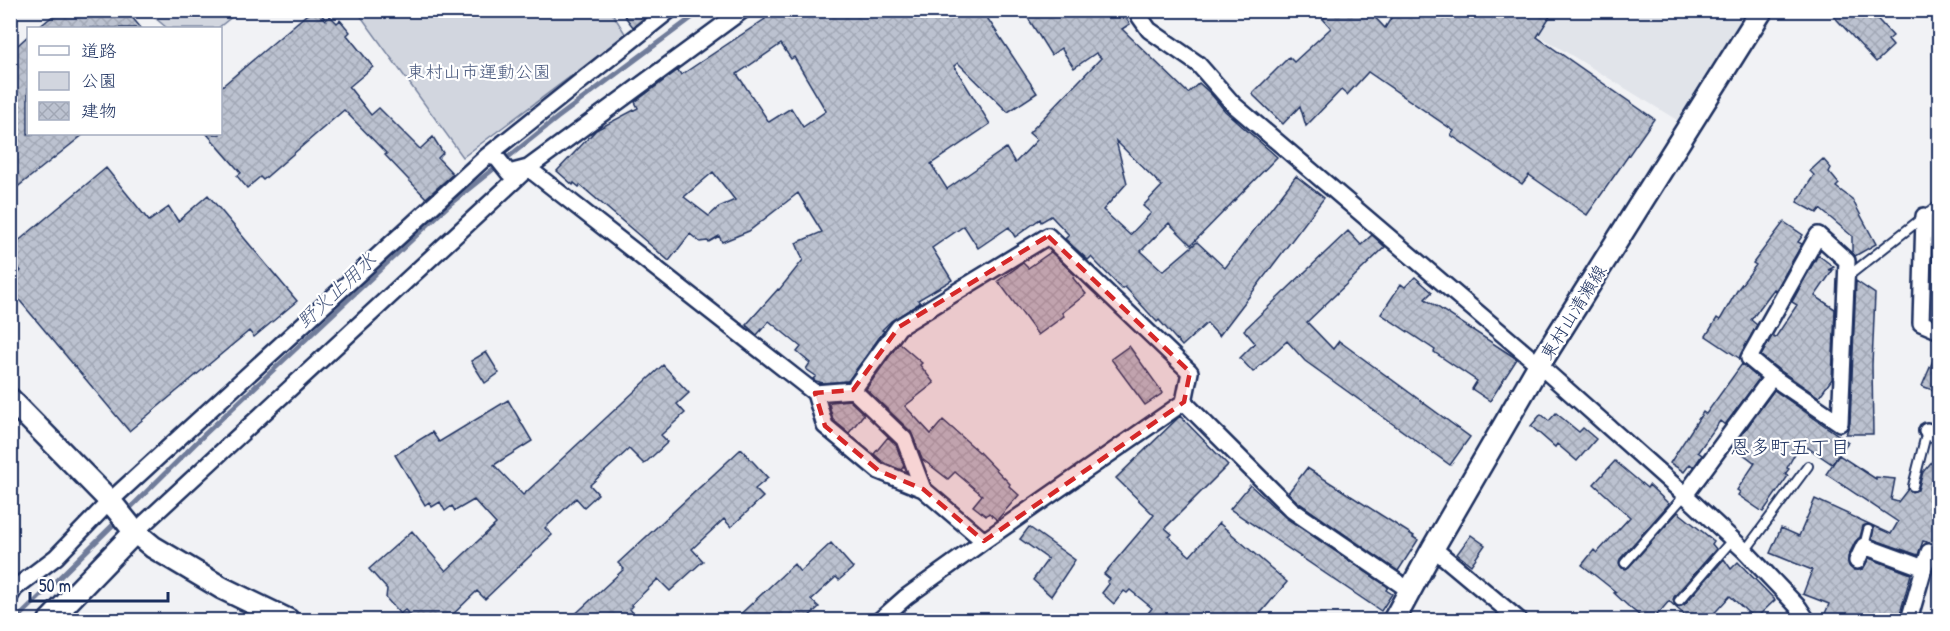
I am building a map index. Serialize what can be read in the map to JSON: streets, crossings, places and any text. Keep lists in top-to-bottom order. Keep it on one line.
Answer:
{"streets":{"main road":["東村山清瀬線"]},"districts":["恩多町五丁目"],"water":["野火止用水"],"parks":["東村山市運動公園"],"legend":["道路","公園","建物"],"scale_bar":"50 m"}
